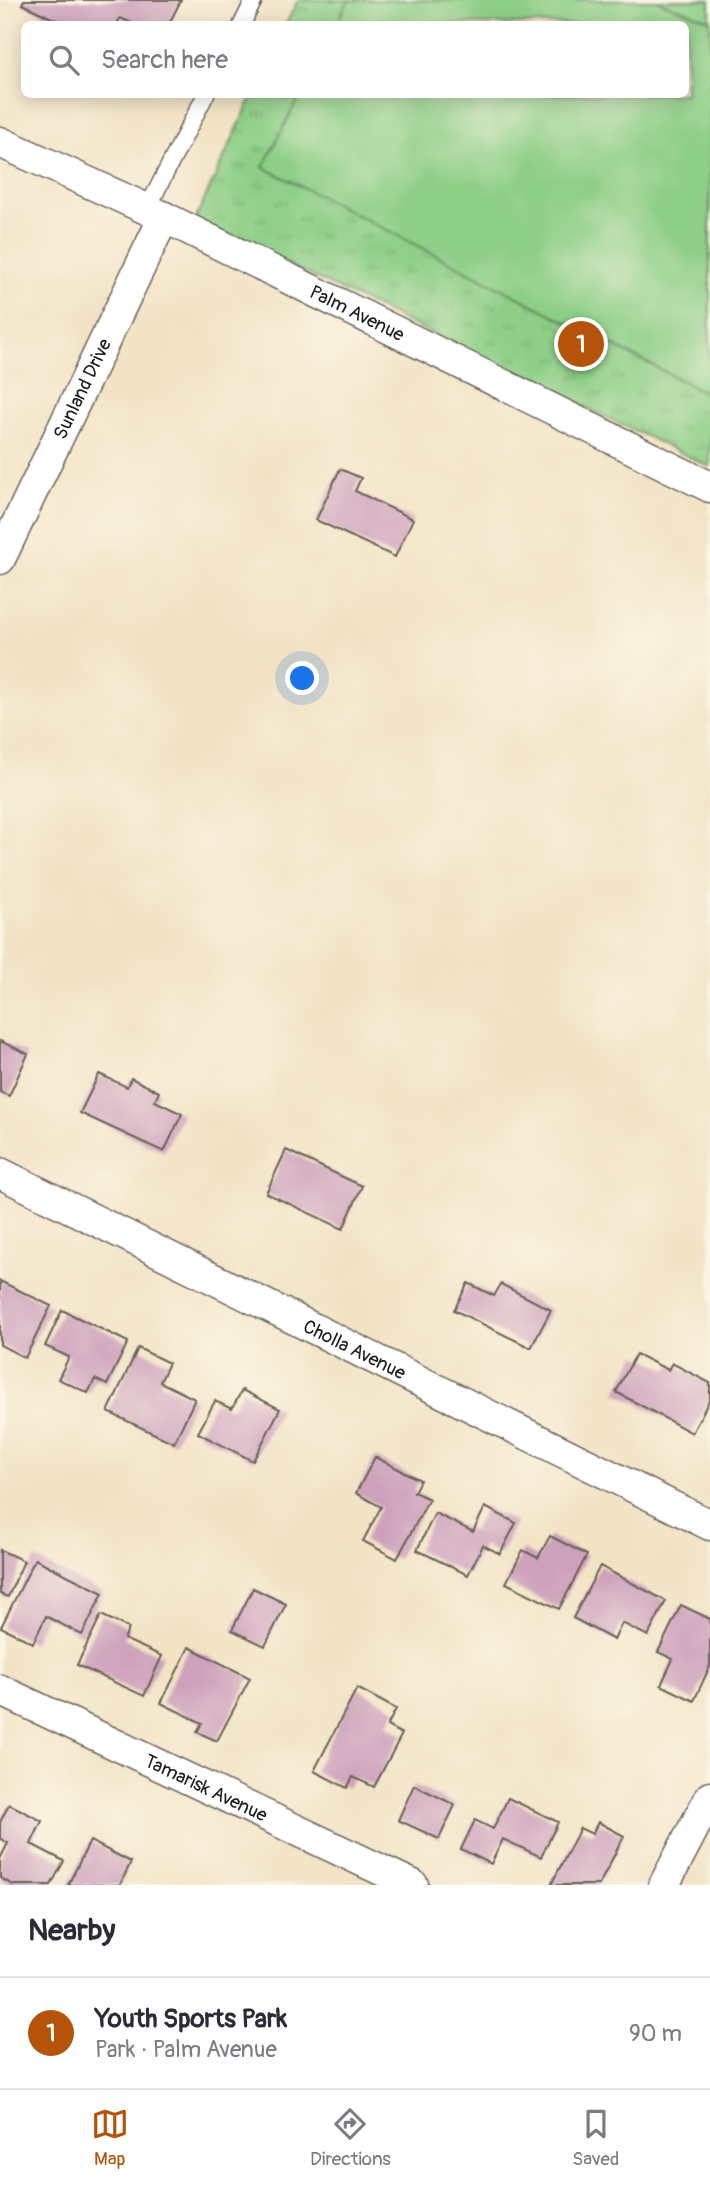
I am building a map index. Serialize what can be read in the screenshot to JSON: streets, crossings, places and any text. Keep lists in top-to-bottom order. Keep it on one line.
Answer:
{"streets":{"street":["Palm Avenue","Sunland Drive","Cholla Avenue","Tamarisk Avenue"]},"crossings":[["Palm Avenue","Sunland Drive"]],"page":{"search":"Search here","pins":"1","heading":"Nearby","list":[{"mark":"1","name":"Youth Sports Park","note":"Park · Palm Avenue","value":"90 m"}],"nav":["Map","Directions","Saved"]}}
